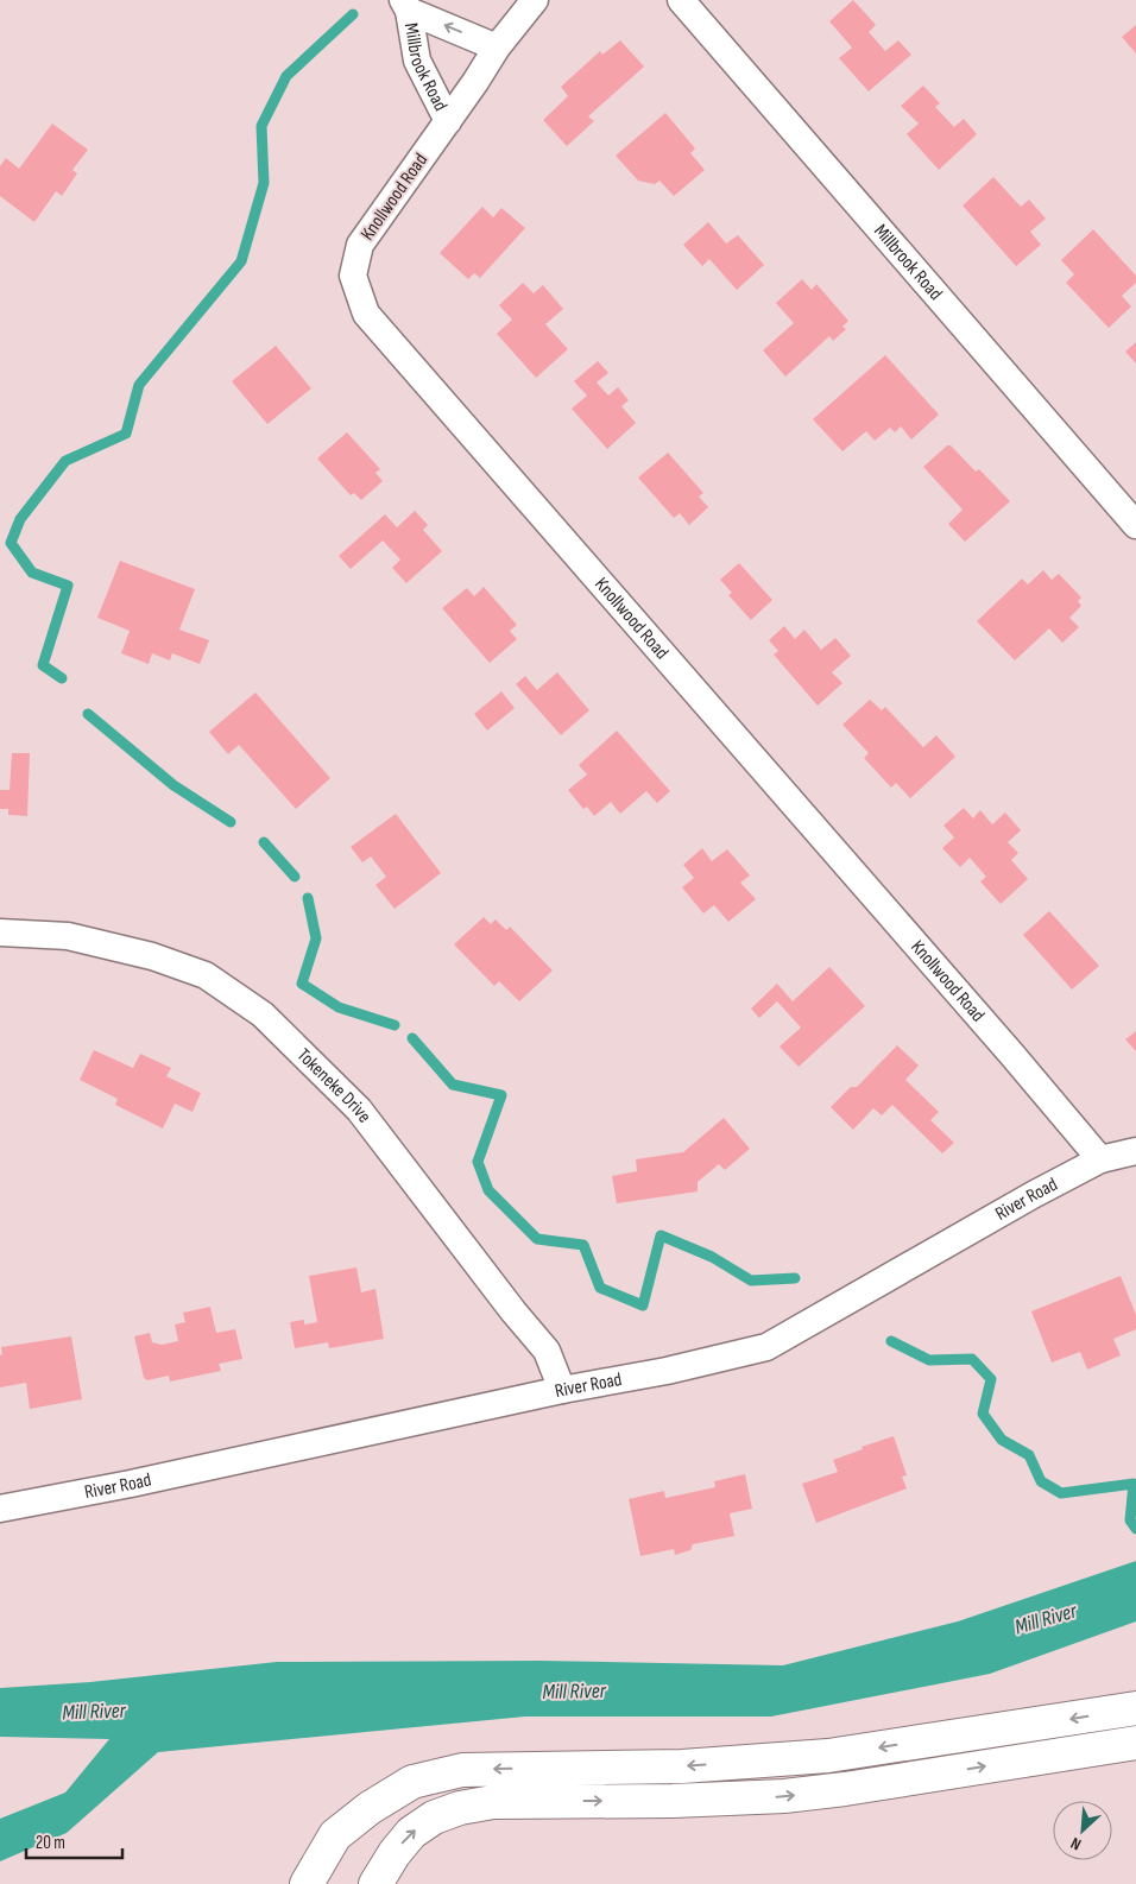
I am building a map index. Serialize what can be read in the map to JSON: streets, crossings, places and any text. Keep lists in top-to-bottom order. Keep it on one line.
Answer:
{"streets":{"street":["Millbrook Road","Knollwood Road","Tokeneke Drive","River Road"]},"crossings":[["Millbrook Road","Knollwood Road"],["Knollwood Road","River Road"],["Tokeneke Drive","River Road"]],"water":["Mill River"],"scale_bar":"20 m","north":"bottom left"}
